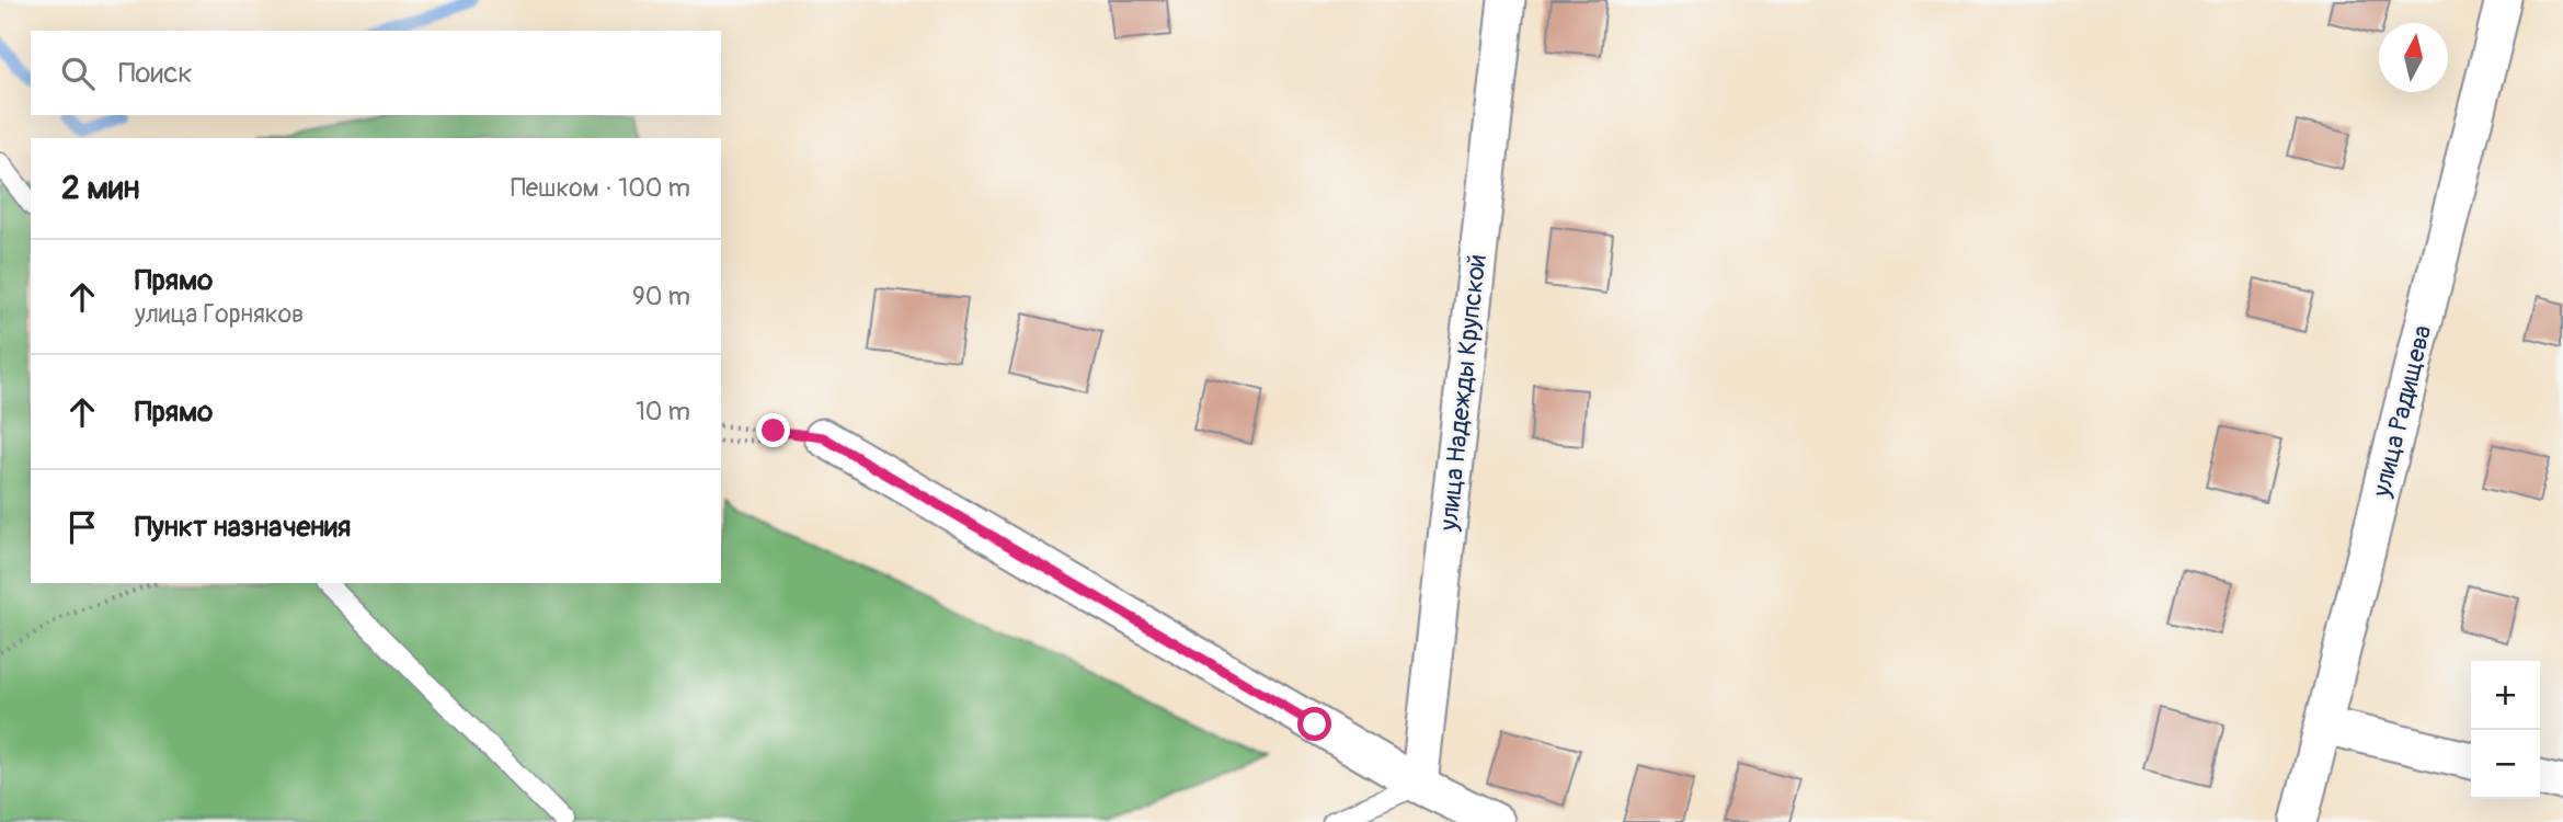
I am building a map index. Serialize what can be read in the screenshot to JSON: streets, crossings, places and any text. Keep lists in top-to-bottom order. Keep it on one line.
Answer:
{"streets":{"street":["улица Надежды Крупской","улица Радищева"]},"north":"top","page":{"search":"Поиск","heading":["2 мин","Пешком · 100 m"],"list":[["Прямо","улица Горняков","90 m"],["Прямо","10 m"],"Пункт назначения"],"map_buttons":["+","−"]}}
